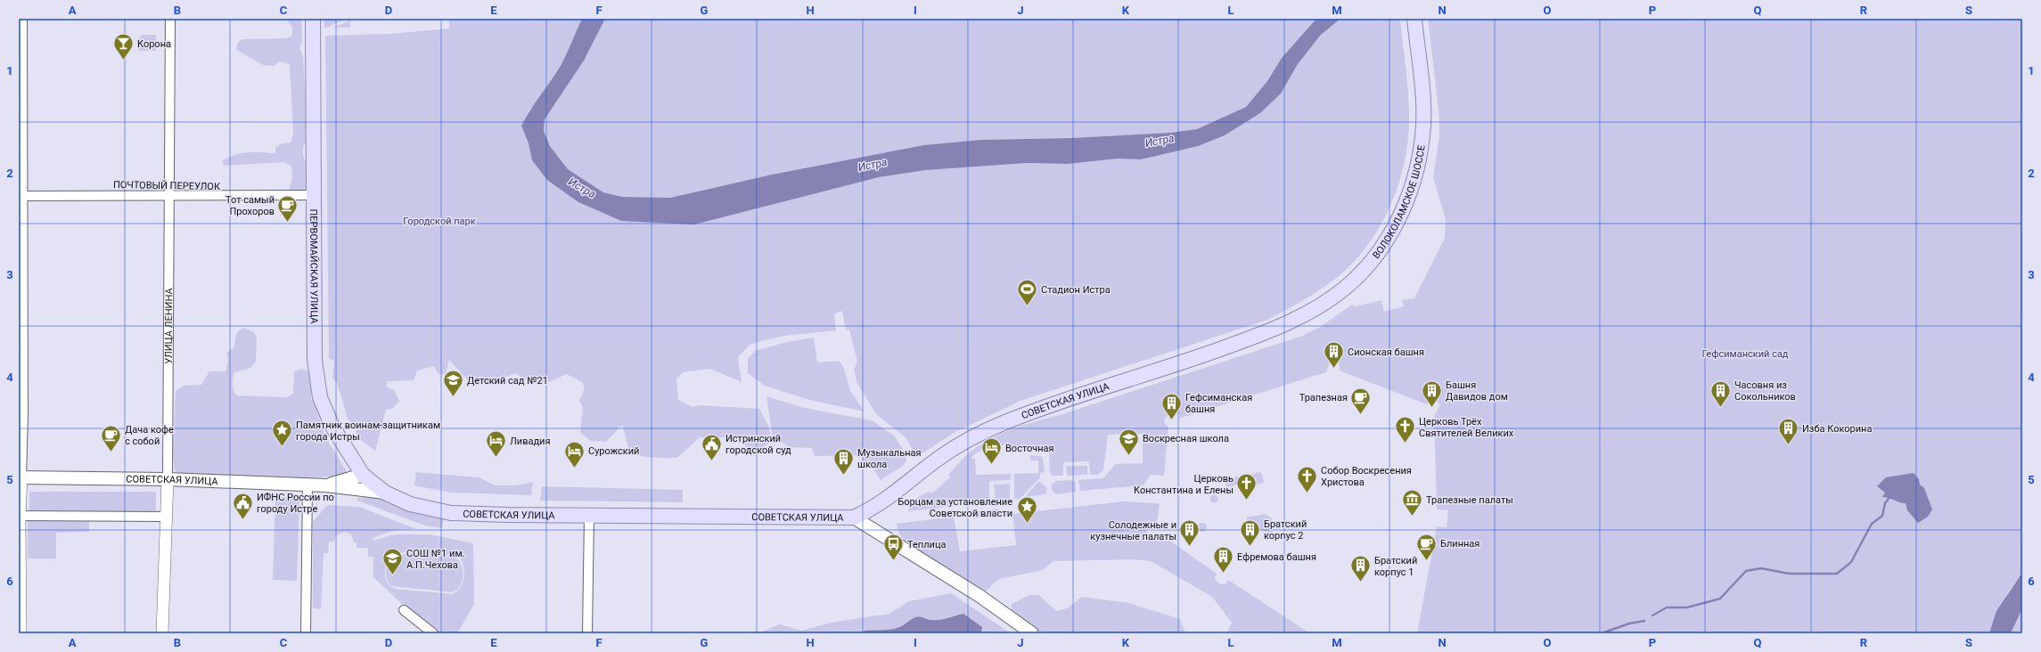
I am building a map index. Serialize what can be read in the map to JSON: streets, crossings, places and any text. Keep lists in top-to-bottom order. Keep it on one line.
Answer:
{"streets":{"main road":["ВОЛОКОЛАМСКОЕ ШОССЕ","ПЕРВОМАЙСКАЯ УЛИЦА","СОВЕТСКАЯ УЛИЦА"],"street":["ПОЧТОВЫЙ ПЕРЕУЛОК","УЛИЦА ЛЕНИНА"]},"crossings":[["ПОЧТОВЫЙ ПЕРЕУЛОК","ПЕРВОМАЙСКАЯ УЛИЦА"],["ПОЧТОВЫЙ ПЕРЕУЛОК","УЛИЦА ЛЕНИНА"],["ВОЛОКОЛАМСКОЕ ШОССЕ","СОВЕТСКАЯ УЛИЦА"],["ПЕРВОМАЙСКАЯ УЛИЦА","СОВЕТСКАЯ УЛИЦА"],["УЛИЦА ЛЕНИНА","СОВЕТСКАЯ УЛИЦА"]],"water":["Истра"],"parks":["Городской парк","Гефсиманский сад"],"places":{"bar":["Корона"],"cafe":["Тот самый Прохоров","Трапезная","Дача кофе с собой","Блинная"],"sports":["Стадион Истра"],"building":["Сионская башня","Башня Давидов дом","Часовня из Сокольников","Гефсиманская башня","Изба Кокорина","Музыкальная школа","Братский корпус 2","Солодежные и кузнечные палаты","Ефремова башня","Братский корпус 1"],"school or university":["Детский сад №21","Воскресная школа","СОШ №1 им. А.П.Чехова"],"church":["Церковь Трёх Святителей Великих","Собор Воскресения Христова","Церковь Константина и Елены"],"place":["Памятник воинам-защитникам города Истры","Борцам за установление Советской власти"],"hotel":["Ливадия","Восточная","Сурожский"],"public building":["Истринский городской суд","ИФНС России по городу Истре"],"museum":["Трапезные палаты"],"bus stop":["Теплица"]},"grid":{"columns":["A","B","C","D","E","F","G","H","I","J","K","L","M","N","O","P","Q","R","S"],"rows":["1","2","3","4","5","6"]}}
